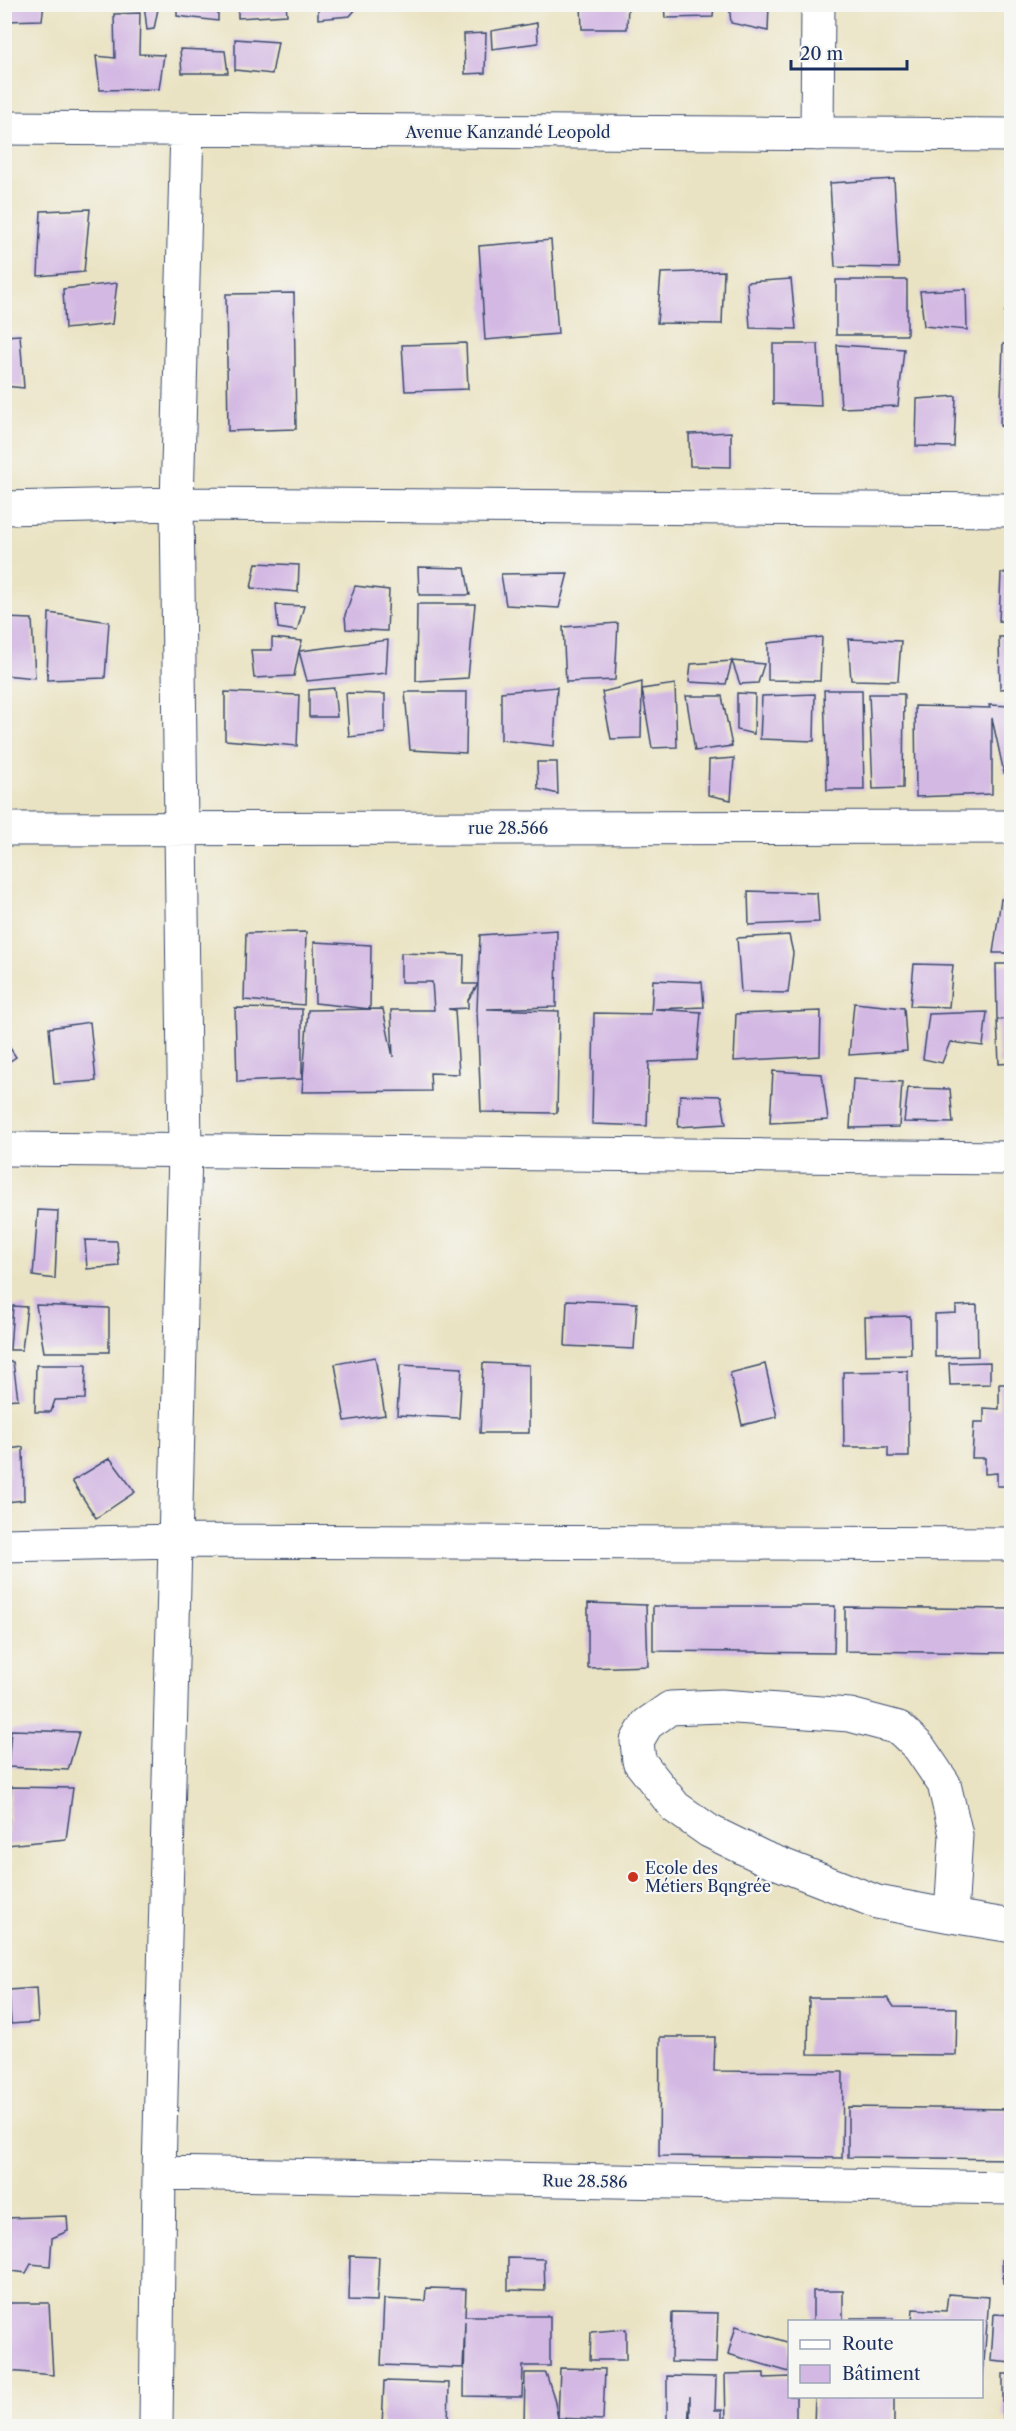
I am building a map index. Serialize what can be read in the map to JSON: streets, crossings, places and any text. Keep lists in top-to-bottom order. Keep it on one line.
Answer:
{"streets":{"street":["Avenue Kanzandé Leopold","rue 28.566","Rue 28.586"]},"places":["Ecole des Métiers Bqngrée"],"legend":["Route","Bâtiment"],"scale_bar":"20 m"}
